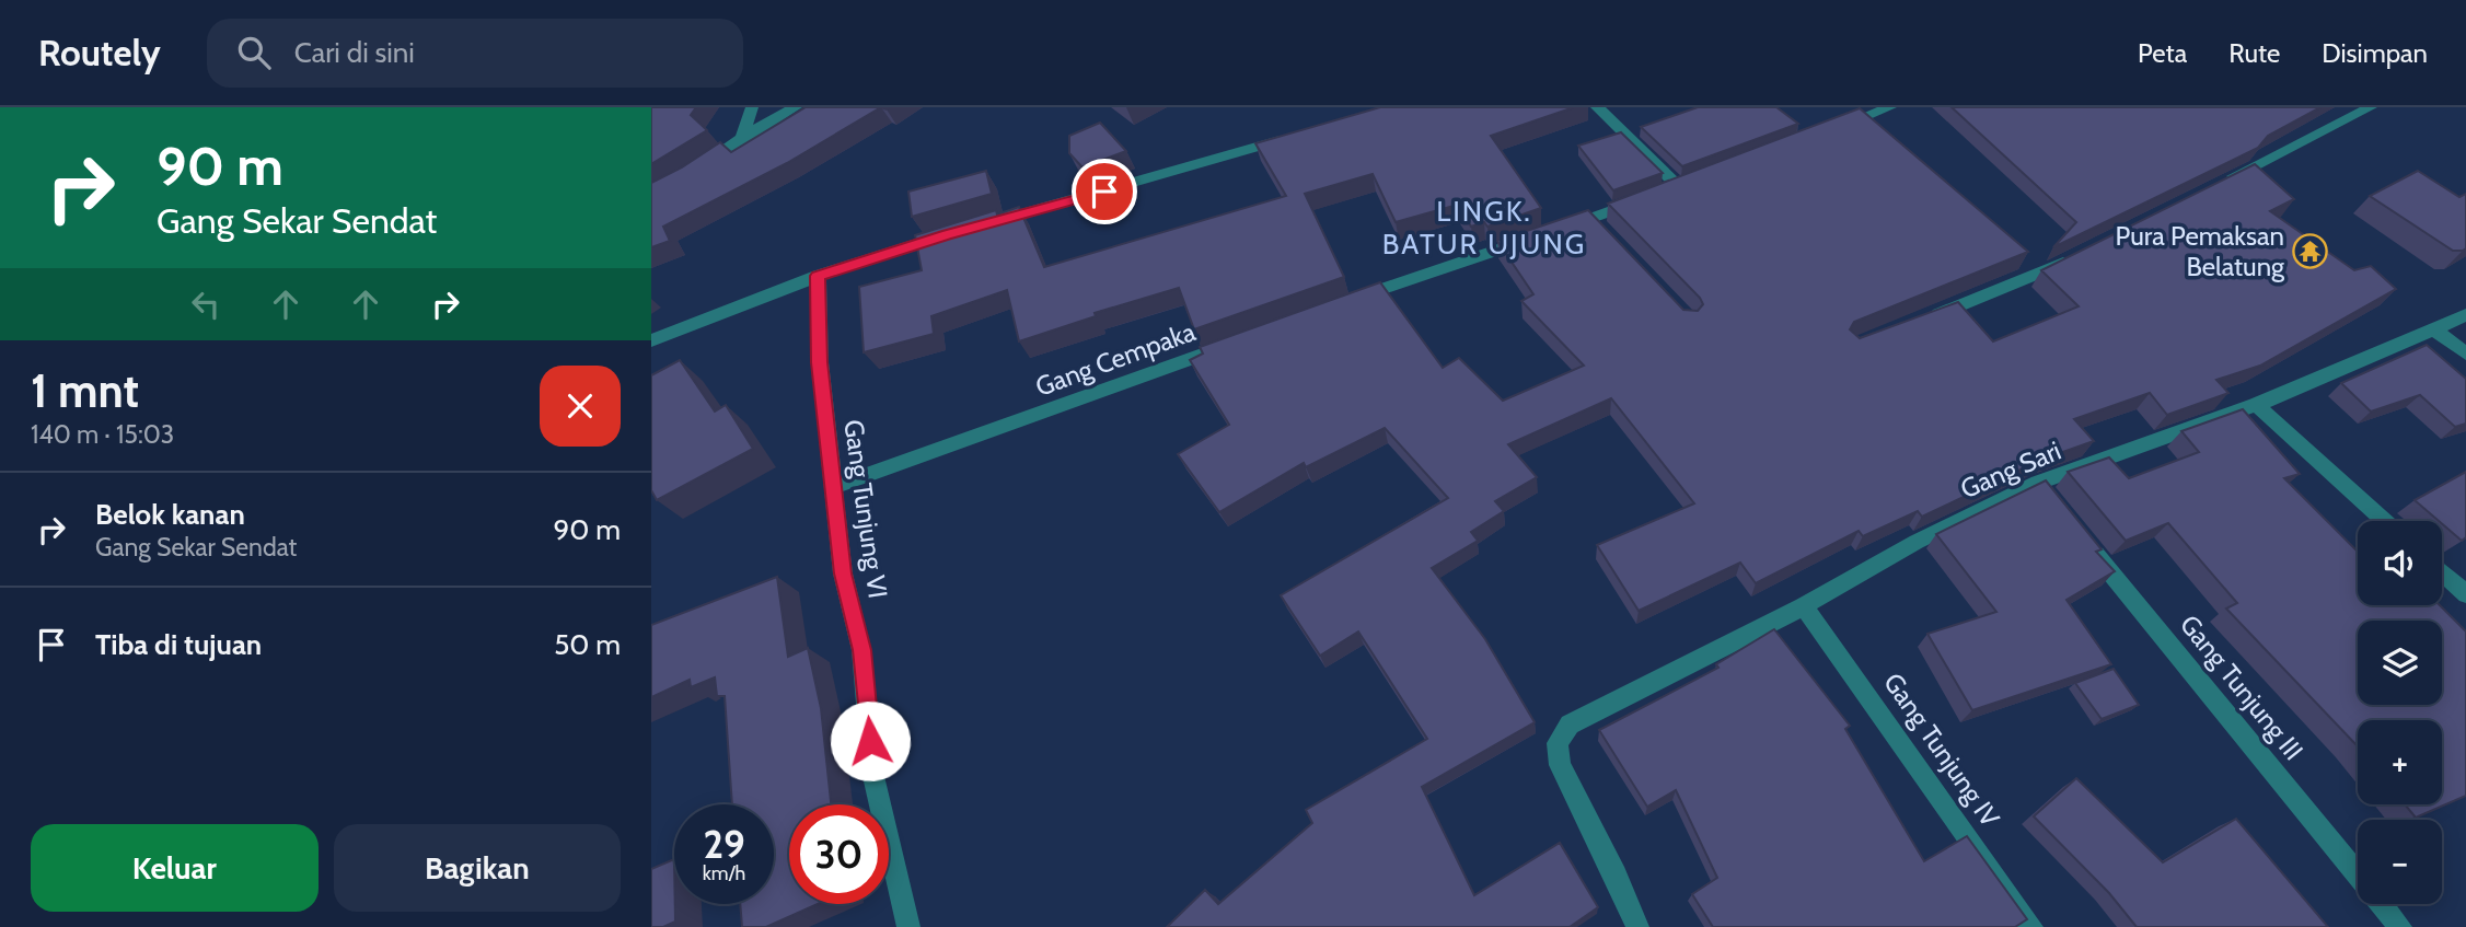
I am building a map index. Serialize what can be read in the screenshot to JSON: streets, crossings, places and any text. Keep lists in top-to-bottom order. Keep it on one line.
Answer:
{"streets":{"street":["Gang Cempaka","Gang Sari","Gang Tunjung VI","Gang Tunjung III","Gang Tunjung IV"]},"crossings":[["Gang Cempaka","Gang Tunjung VI"],["Gang Sari","Gang Tunjung IV"]],"districts":["LINGK. BATUR UJUNG"],"places":{"temple":["Pura Pemaksan Belatung"]},"page":{"header":"Routely","search":"Cari di sini","nav":["Peta","Rute","Disimpan"],"turn":["90 m","Gang Sekar Sendat"],"heading":["1 mnt","140 m · 15:03"],"list":[{"name":"Belok kanan","note":"Gang Sekar Sendat","value":"90 m"},{"name":"Tiba di tujuan","value":"50 m"}],"map_buttons":["+","−"],"speed":"29 km/h","limit":"30","buttons":["Keluar","Bagikan"]}}
